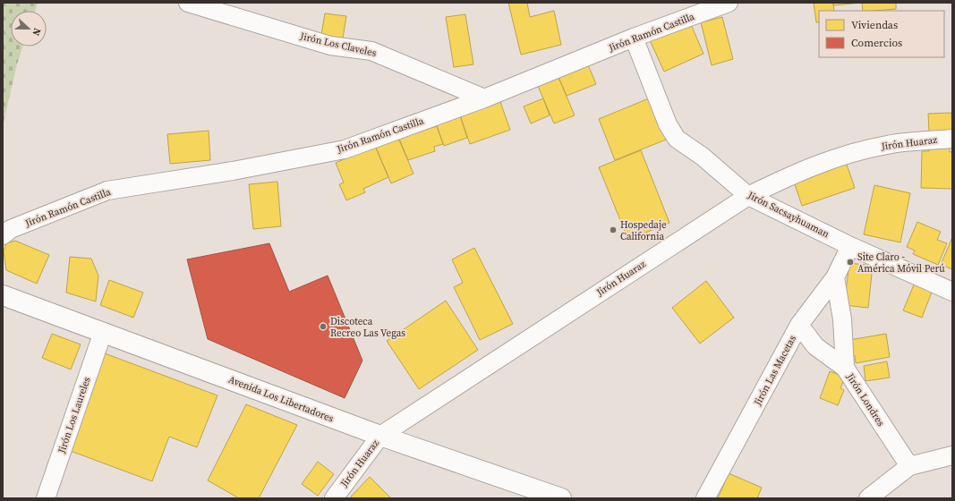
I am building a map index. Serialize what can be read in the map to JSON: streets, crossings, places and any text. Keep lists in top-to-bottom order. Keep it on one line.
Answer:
{"streets":{"street":["Jirón Ramón Castilla","Jirón Los Claveles","Jirón Huaraz","Jirón Sacsayhuaman","Jirón Las Macetas","Avenida Los Libertadores","Jirón Londres","Jirón Los Laureles"]},"crossings":[["Jirón Ramón Castilla","Jirón Los Claveles"],["Jirón Ramón Castilla","Jirón Sacsayhuaman"],["Jirón Huaraz","Jirón Sacsayhuaman"],["Jirón Huaraz","Avenida Los Libertadores"],["Jirón Sacsayhuaman","Jirón Las Macetas"],["Jirón Las Macetas","Jirón Londres"],["Avenida Los Libertadores","Jirón Los Laureles"]],"places":["Hospedaje California","Site Claro - América Móvil Perú","Discoteca Recreo Las Vegas"],"legend":["Viviendas","Comercios"],"north":"right"}
